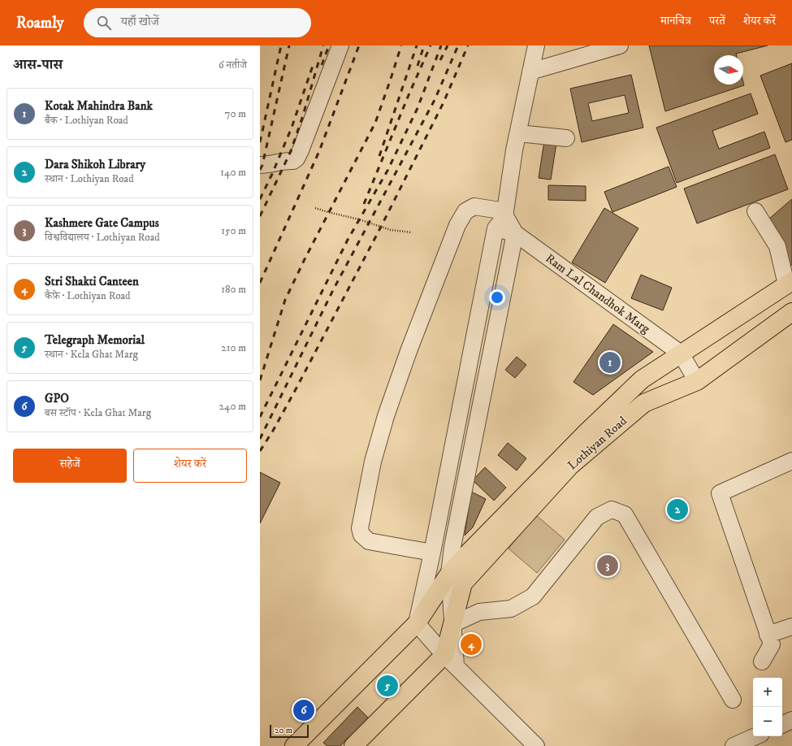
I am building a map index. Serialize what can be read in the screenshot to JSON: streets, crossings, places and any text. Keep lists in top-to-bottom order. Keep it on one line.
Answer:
{"streets":{"main road":["Lothiyan Road"],"street":["Ram Lal Chandhok Marg"]},"crossings":[["Ram Lal Chandhok Marg","Lothiyan Road"]],"scale_bar":"20 m","north":"right","page":{"header":"Roamly","search":"यहाँ खोजें","nav":["मानचित्र","परतें","शेयर करें"],"heading":["आस-पास","6 नतीजे"],"list":[{"mark":"1","name":"Kotak Mahindra Bank","note":"बैंक · Lothiyan Road","value":"70 m"},{"mark":"2","name":"Dara Shikoh Library","note":"स्थान · Lothiyan Road","value":"140 m"},{"mark":"3","name":"Kashmere Gate Campus","note":"विश्वविद्यालय · Lothiyan Road","value":"150 m"},{"mark":"4","name":"Stri Shakti Canteen","note":"कैफ़े · Lothiyan Road","value":"180 m"},{"mark":"5","name":"Telegraph Memorial","note":"स्थान · Kela Ghat Marg","value":"210 m"},{"mark":"6","name":"GPO","note":"बस स्टॉप · Kela Ghat Marg","value":"240 m"}],"pins":["1","2","3","4","5","6"],"buttons":["सहेजें","शेयर करें"],"map_buttons":["+","−"],"scale":"20 m"}}
